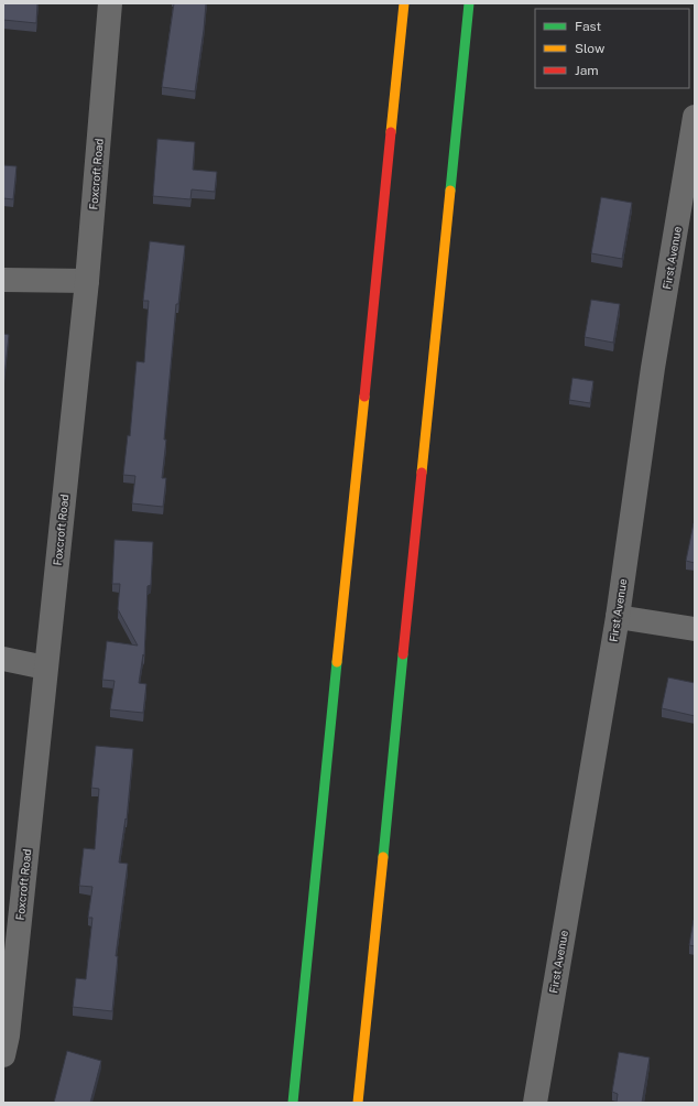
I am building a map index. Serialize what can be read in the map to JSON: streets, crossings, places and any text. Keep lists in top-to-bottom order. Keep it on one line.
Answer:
{"streets":{"street":["Foxcroft Road","First Avenue"]},"legend":["Fast","Slow","Jam"]}
